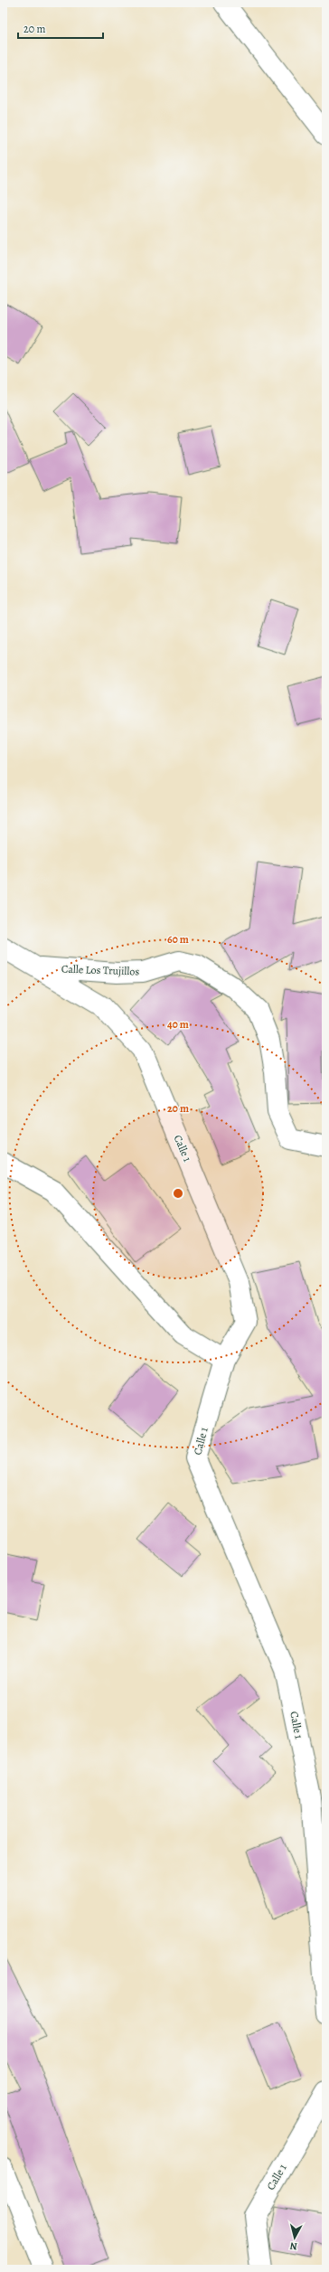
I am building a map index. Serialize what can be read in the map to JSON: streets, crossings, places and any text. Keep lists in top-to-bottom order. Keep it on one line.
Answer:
{"streets":{"street":["Calle Los Trujillos","Calle 1"]},"crossings":[["Calle Los Trujillos","Calle 1"]],"scale_bar":"20 m","north":"bottom","rings":["60 m","40 m","20 m"]}
